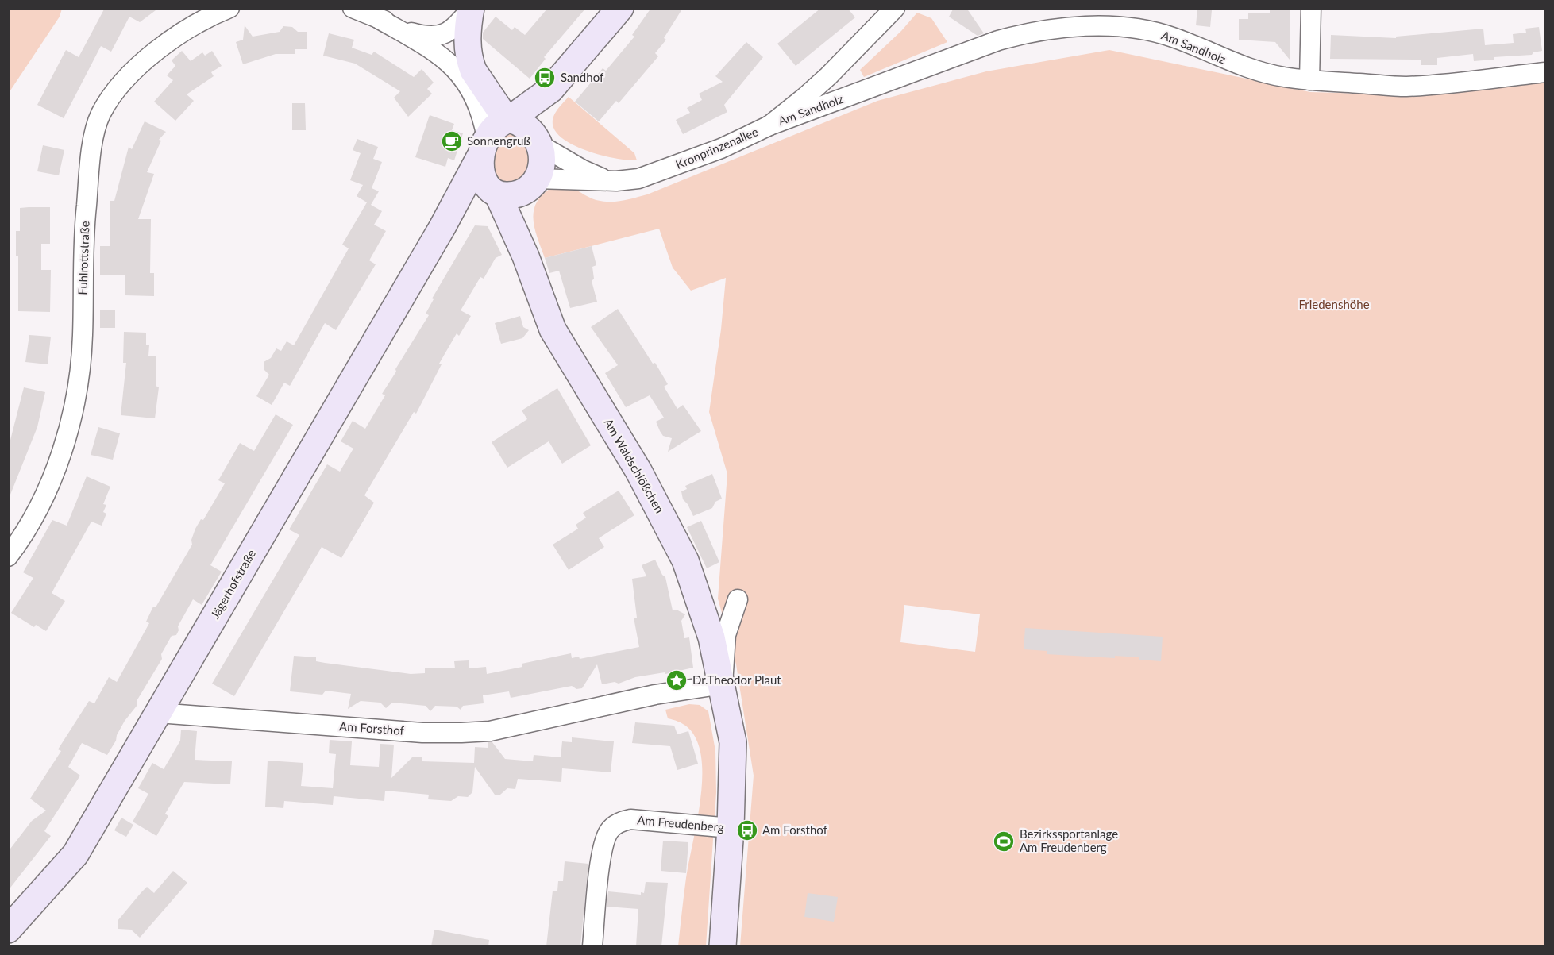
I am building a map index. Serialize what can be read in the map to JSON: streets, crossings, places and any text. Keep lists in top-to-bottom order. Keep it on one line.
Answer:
{"streets":{"main road":["Am Waldschlößchen","Jägerhofstraße","Am Freudenberg"],"street":["Am Sandholz","Kronprinzenallee","Fuhlrottstraße","Am Forsthof"]},"crossings":[["Am Sandholz","Kronprinzenallee"],["Kronprinzenallee","Am Waldschlößchen"],["Kronprinzenallee","Jägerhofstraße"],["Am Waldschlößchen","Jägerhofstraße"],["Am Waldschlößchen","Am Forsthof"],["Am Waldschlößchen","Am Freudenberg"],["Jägerhofstraße","Am Forsthof"],["Am Forsthof","Am Freudenberg"]],"parks":["Friedenshöhe"],"places":{"bus stop":["Sandhof","Am Forsthof"],"cafe":["Sonnengruß"],"place":["Dr.Theodor Plaut"],"sports":["Bezirkssportanlage Am Freudenberg"]}}
